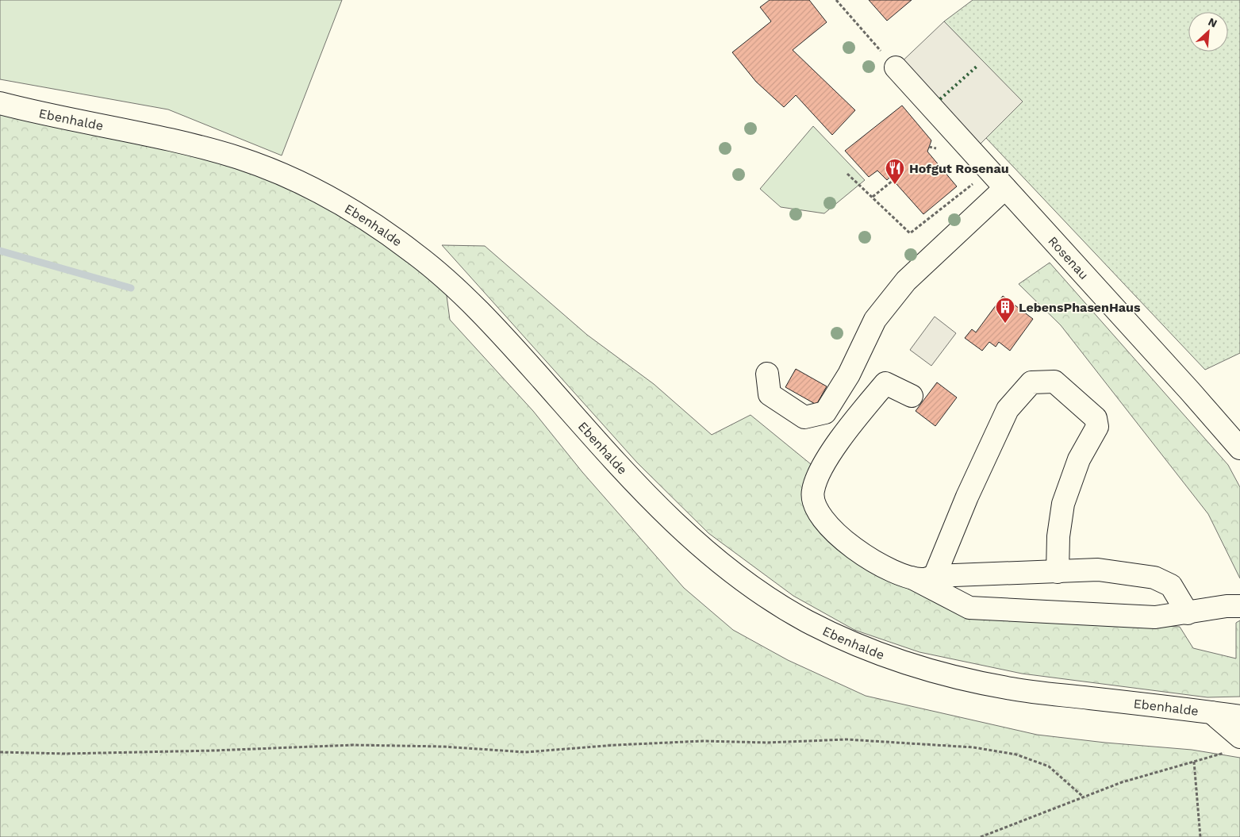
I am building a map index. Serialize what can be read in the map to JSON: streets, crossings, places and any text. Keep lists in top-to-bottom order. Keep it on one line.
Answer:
{"streets":{"street":["Ebenhalde","Rosenau"]},"places":{"restaurant":["Hofgut Rosenau"],"building":["LebensPhasenHaus"]},"north":"top right"}
